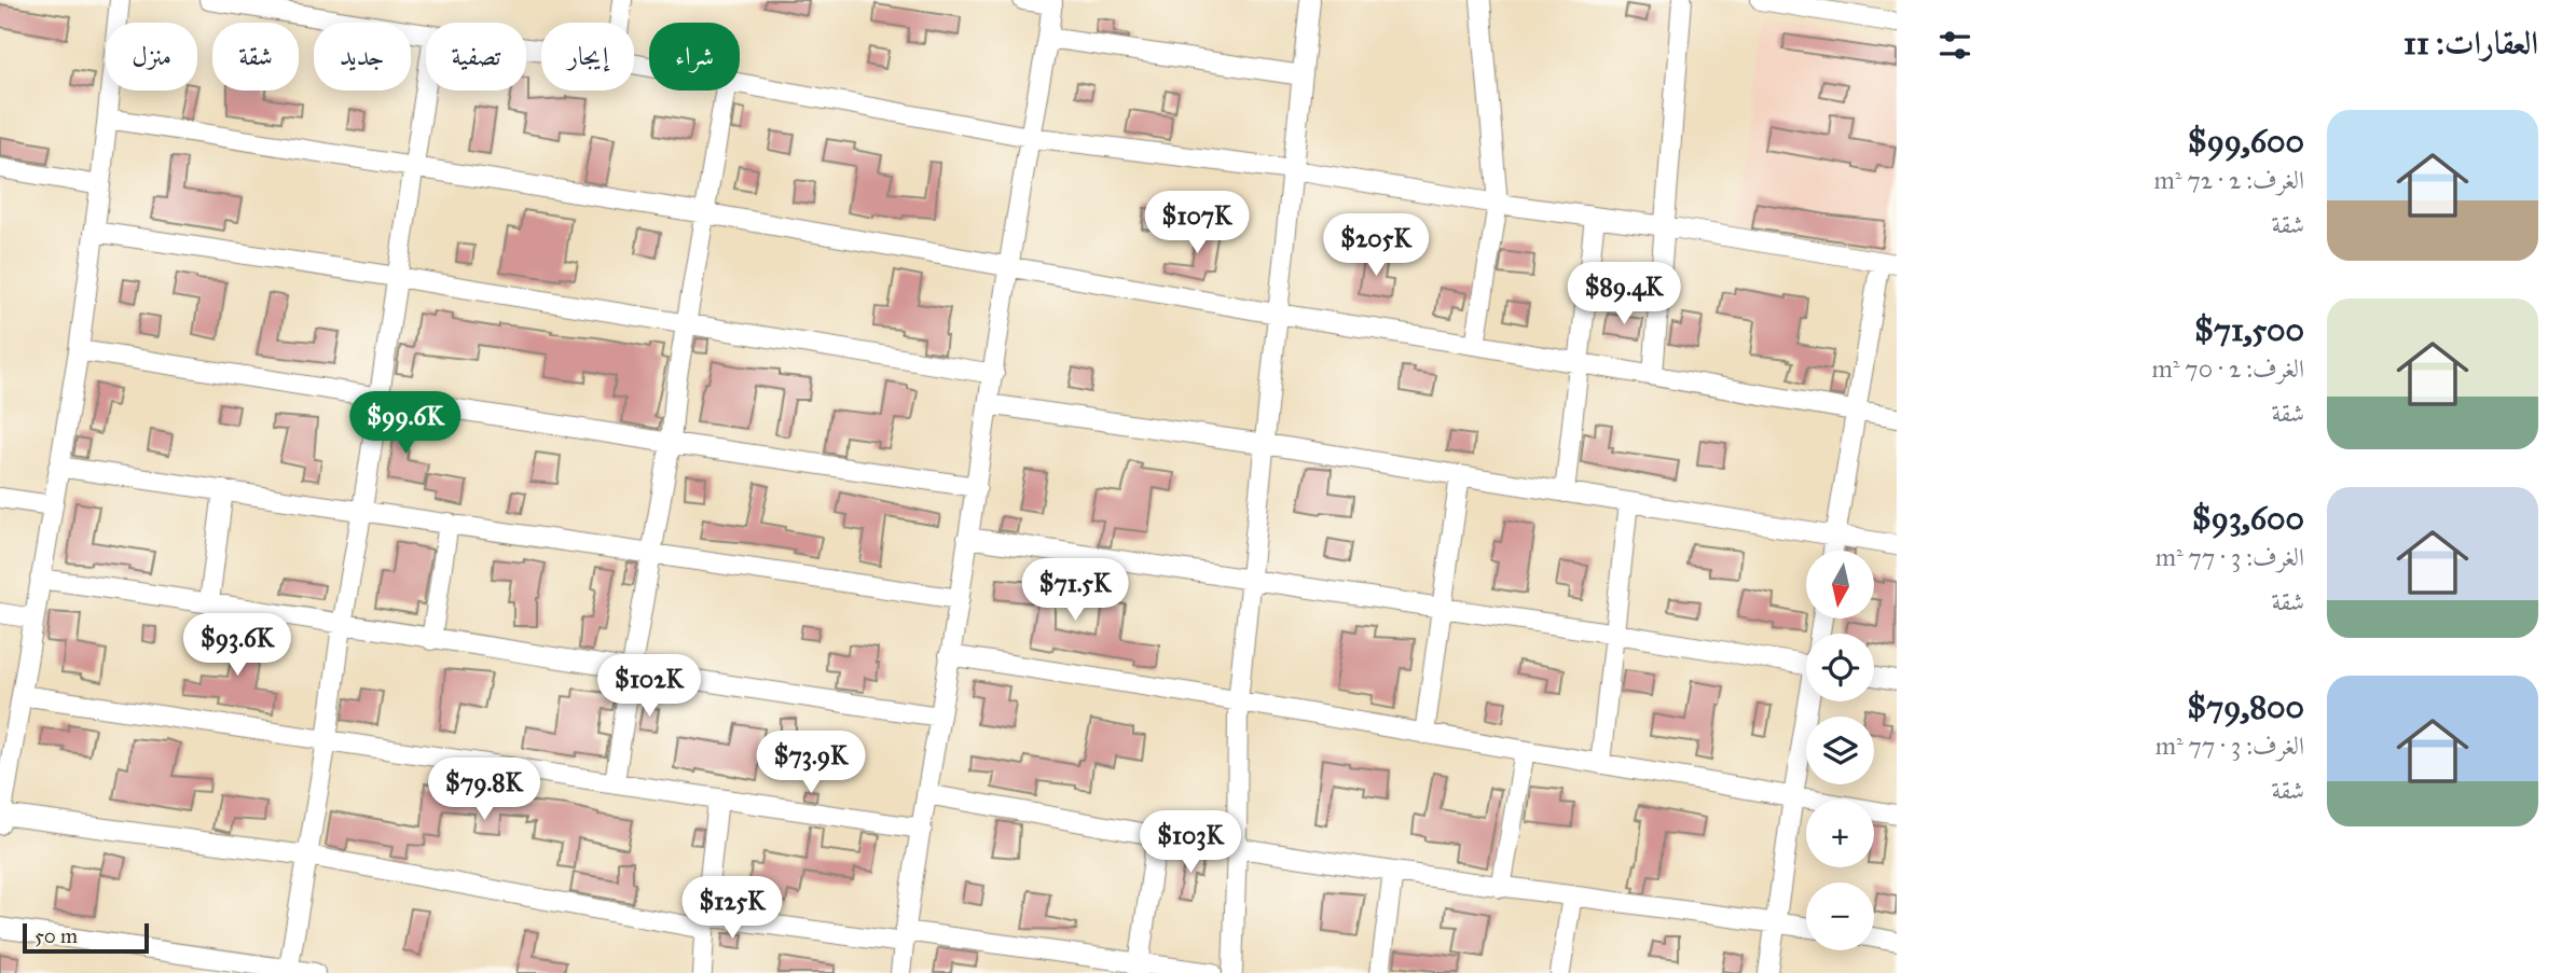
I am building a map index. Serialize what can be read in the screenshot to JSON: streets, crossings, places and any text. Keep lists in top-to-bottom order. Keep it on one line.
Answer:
{"scale_bar":"50 m","north":"bottom","page":{"heading":"العقارات: 11","chip":["شراء","إيجار","تصفية","جديد","شقة","منزل"],"list":[{"name":"$99,600","note":"الغرف: 2 · 72 m² · شقة"},{"name":"$71,500","note":"الغرف: 2 · 70 m² · شقة"},{"name":"$93,600","note":"الغرف: 3 · 77 m² · شقة"},{"name":"$79,800","note":"الغرف: 3 · 77 m² · شقة"}],"price":["$107K","$205K","$89.4K","$99.6K","$71.5K","$93.6K","$102K","$73.9K","$79.8K","$103K","$125K"],"map_buttons":["+","−"],"scale":"50 m"}}
